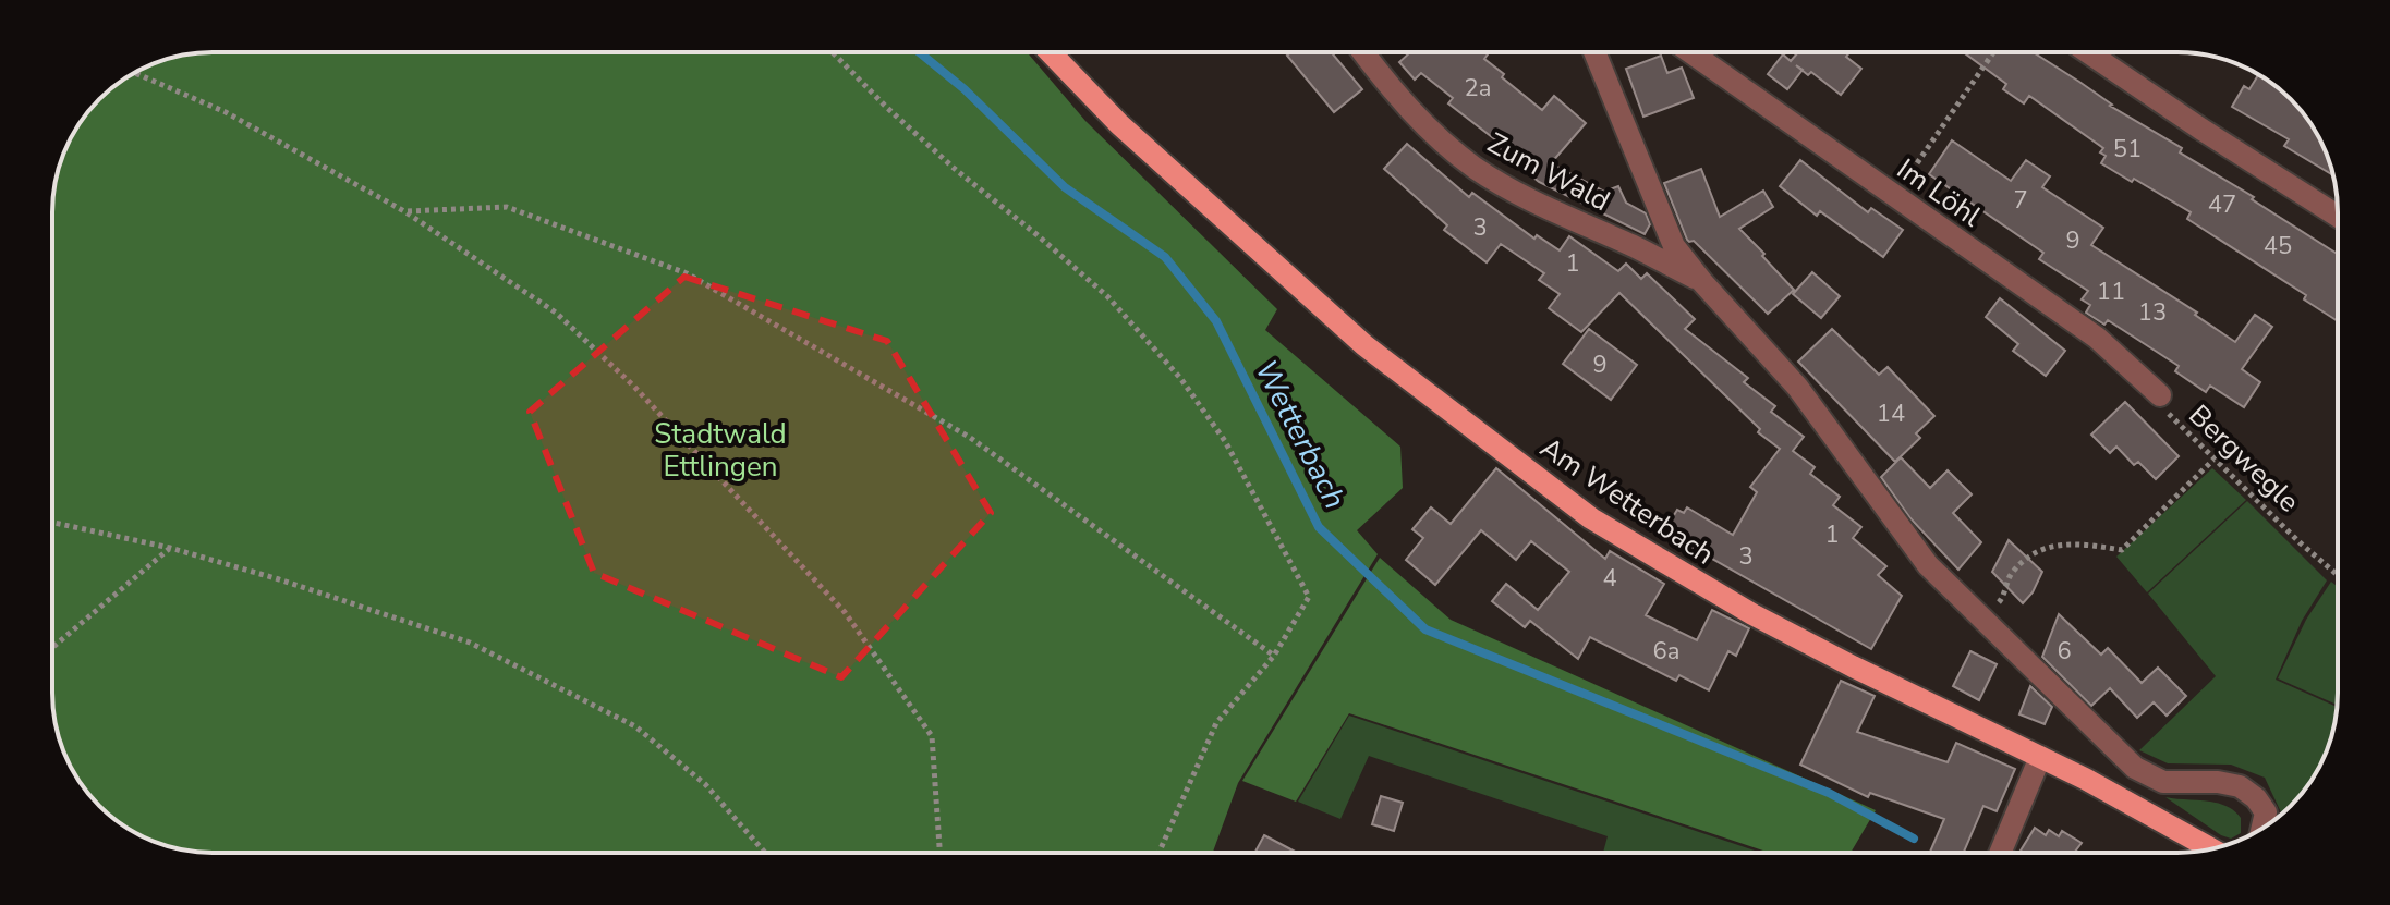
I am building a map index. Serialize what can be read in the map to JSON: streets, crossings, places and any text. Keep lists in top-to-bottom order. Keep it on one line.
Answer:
{"streets":{"main road":["Am Wetterbach"],"street":["Zum Wald","Im Löhl"],"path":["Bergwegle"]},"crossings":[["Im Löhl","Bergwegle"]],"water":["Wetterbach"],"parks":["Stadtwald Ettlingen"],"house_numbers":["2a","51","7","47","3","9","45","1","11","13","9","14","1","3","4","6a","6"]}
